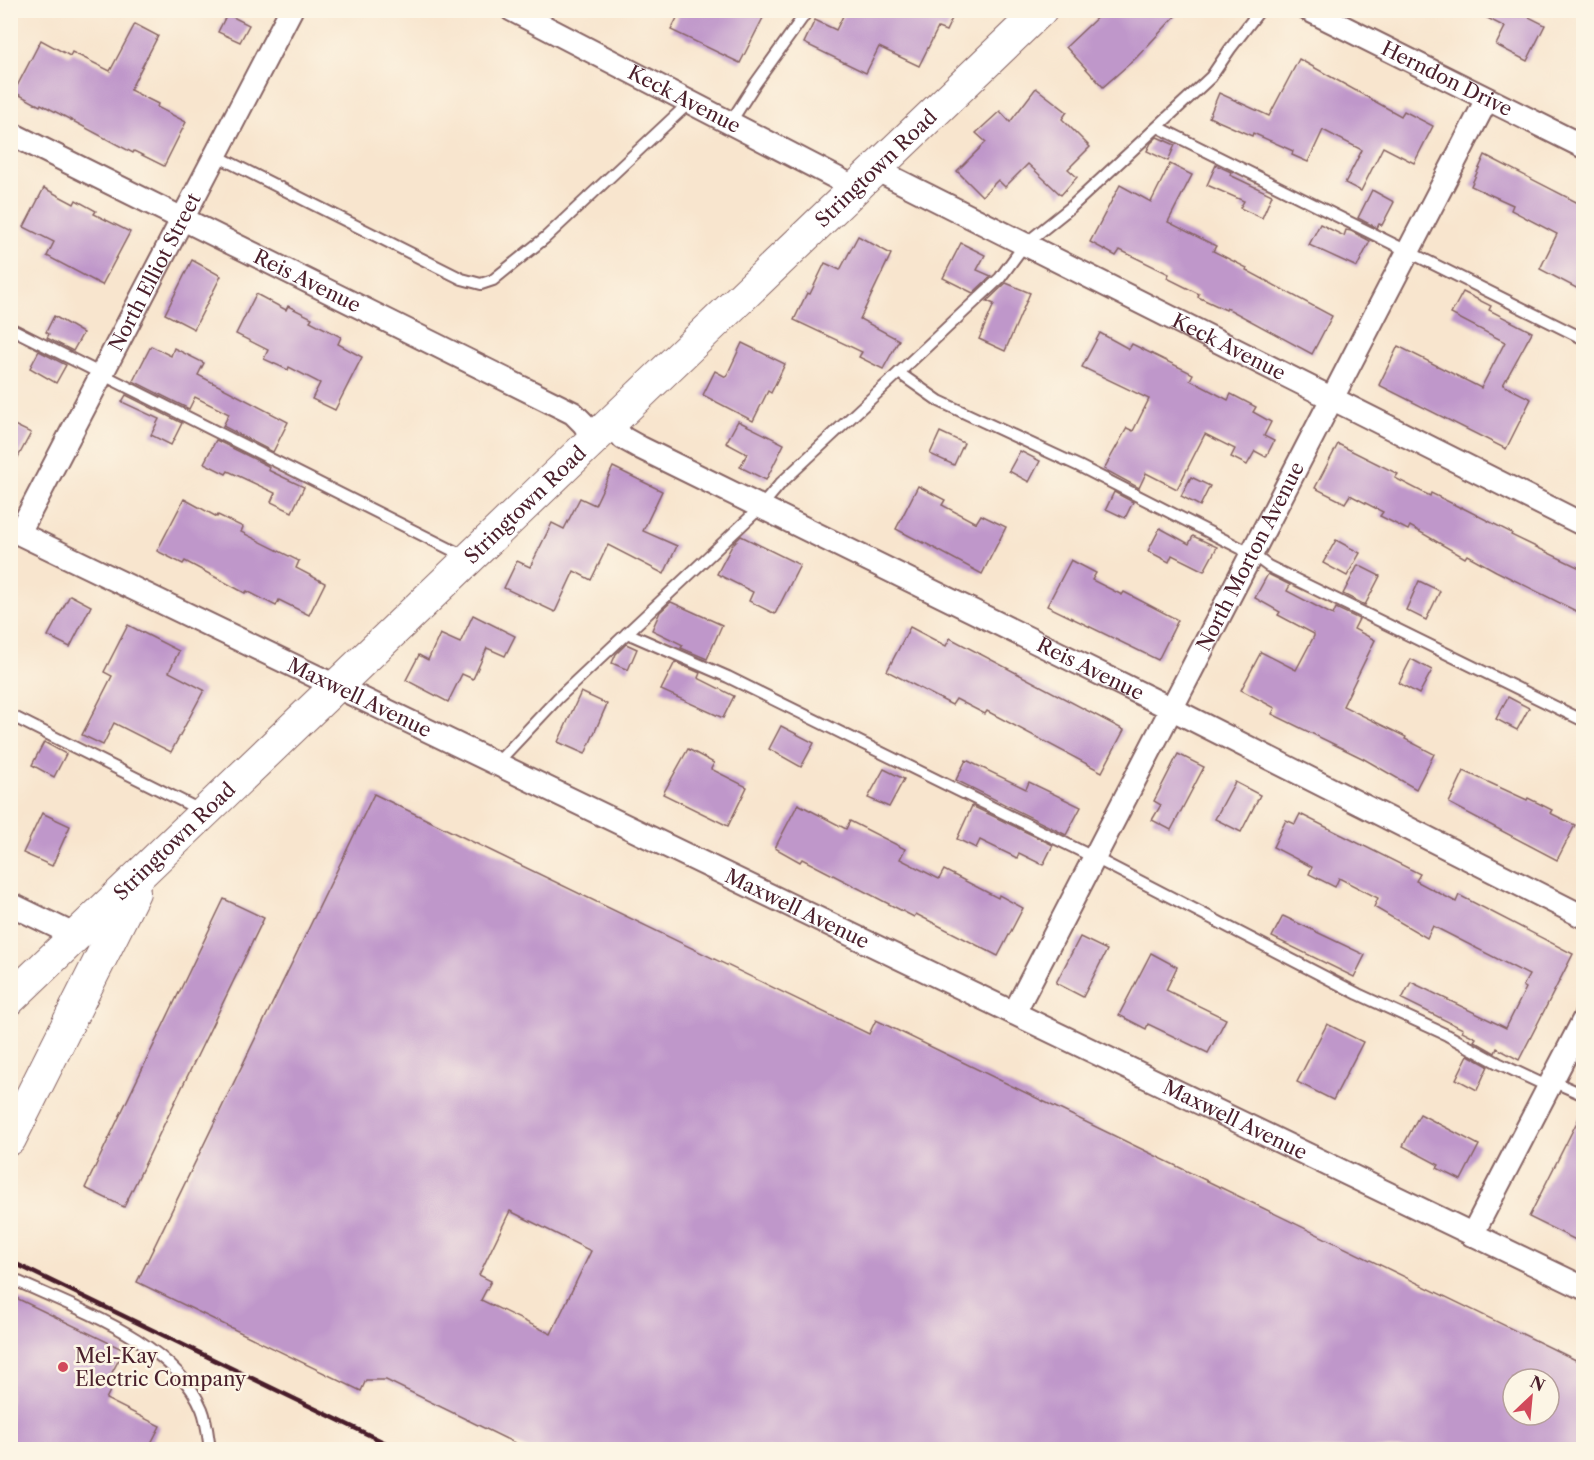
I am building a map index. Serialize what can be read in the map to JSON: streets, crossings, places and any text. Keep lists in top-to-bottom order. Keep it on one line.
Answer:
{"streets":{"main road":["Stringtown Road"],"street":["Herndon Drive","Keck Avenue","North Elliot Street","Reis Avenue","North Morton Avenue","Maxwell Avenue"]},"crossings":[["Herndon Drive","North Morton Avenue"],["Keck Avenue","Stringtown Road"],["Keck Avenue","North Morton Avenue"],["Stringtown Road","Reis Avenue"],["Stringtown Road","Maxwell Avenue"],["North Elliot Street","Reis Avenue"],["North Elliot Street","Maxwell Avenue"],["Reis Avenue","North Morton Avenue"],["North Morton Avenue","Maxwell Avenue"]],"places":["Mel-Kay Electric Company"],"north":"top right"}
